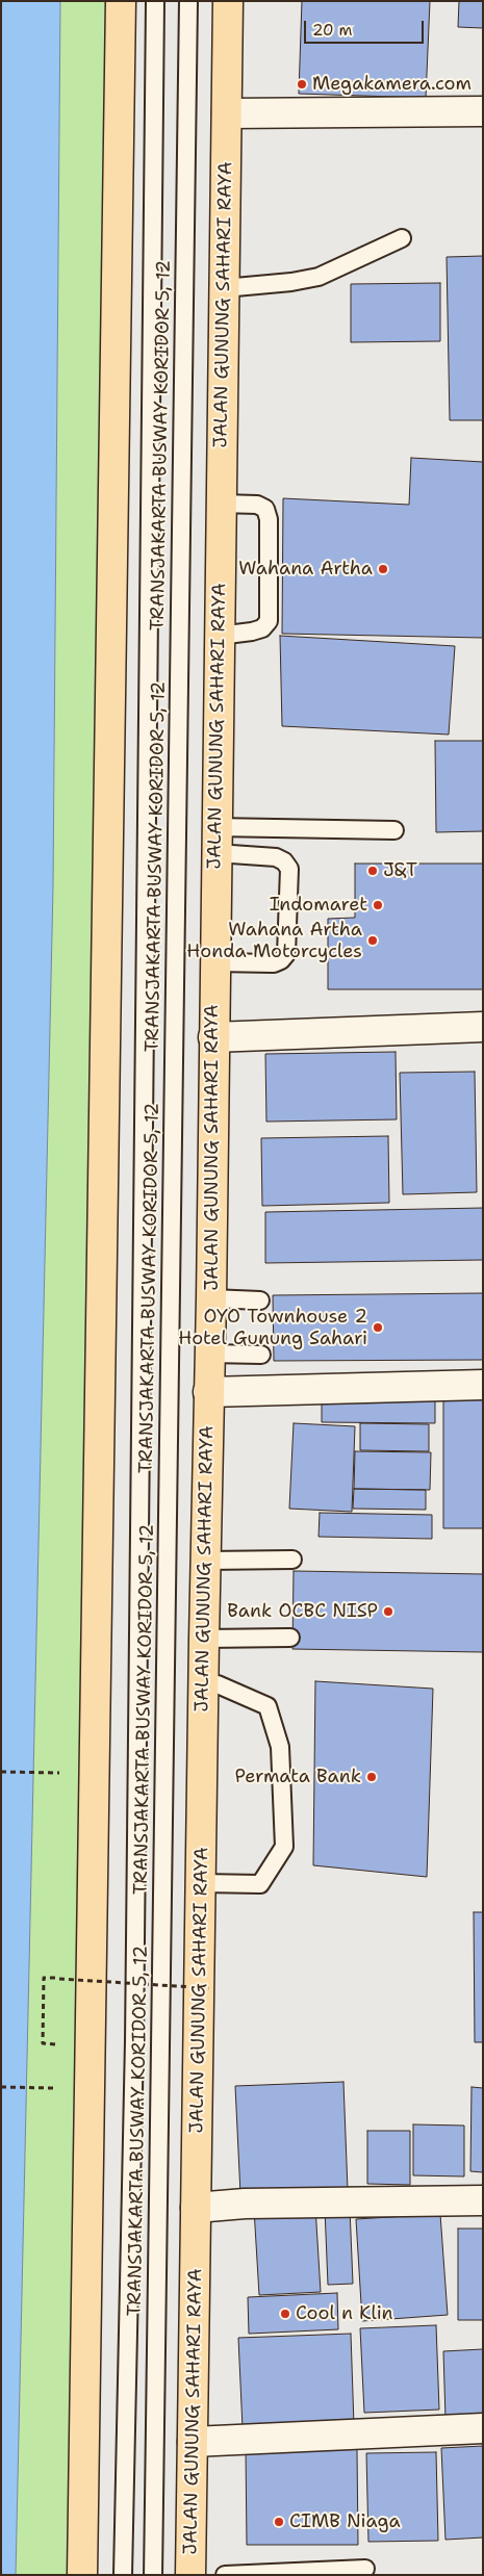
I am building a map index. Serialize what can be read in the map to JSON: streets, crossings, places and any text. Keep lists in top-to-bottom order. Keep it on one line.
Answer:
{"streets":{"main road":["JALAN GUNUNG SAHARI RAYA"],"lane":["TRANSJAKARTA BUSWAY KORIDOR 5, 12"]},"places":["Megakamera.com","Wahana Artha","J&T","Indomaret","Wahana Artha Honda Motorcycles","OYO Townhouse 2 Hotel Gunung Sahari","Bank OCBC NISP","Permata Bank","Cool n Klin","CIMB Niaga"],"scale_bar":"20 m"}
